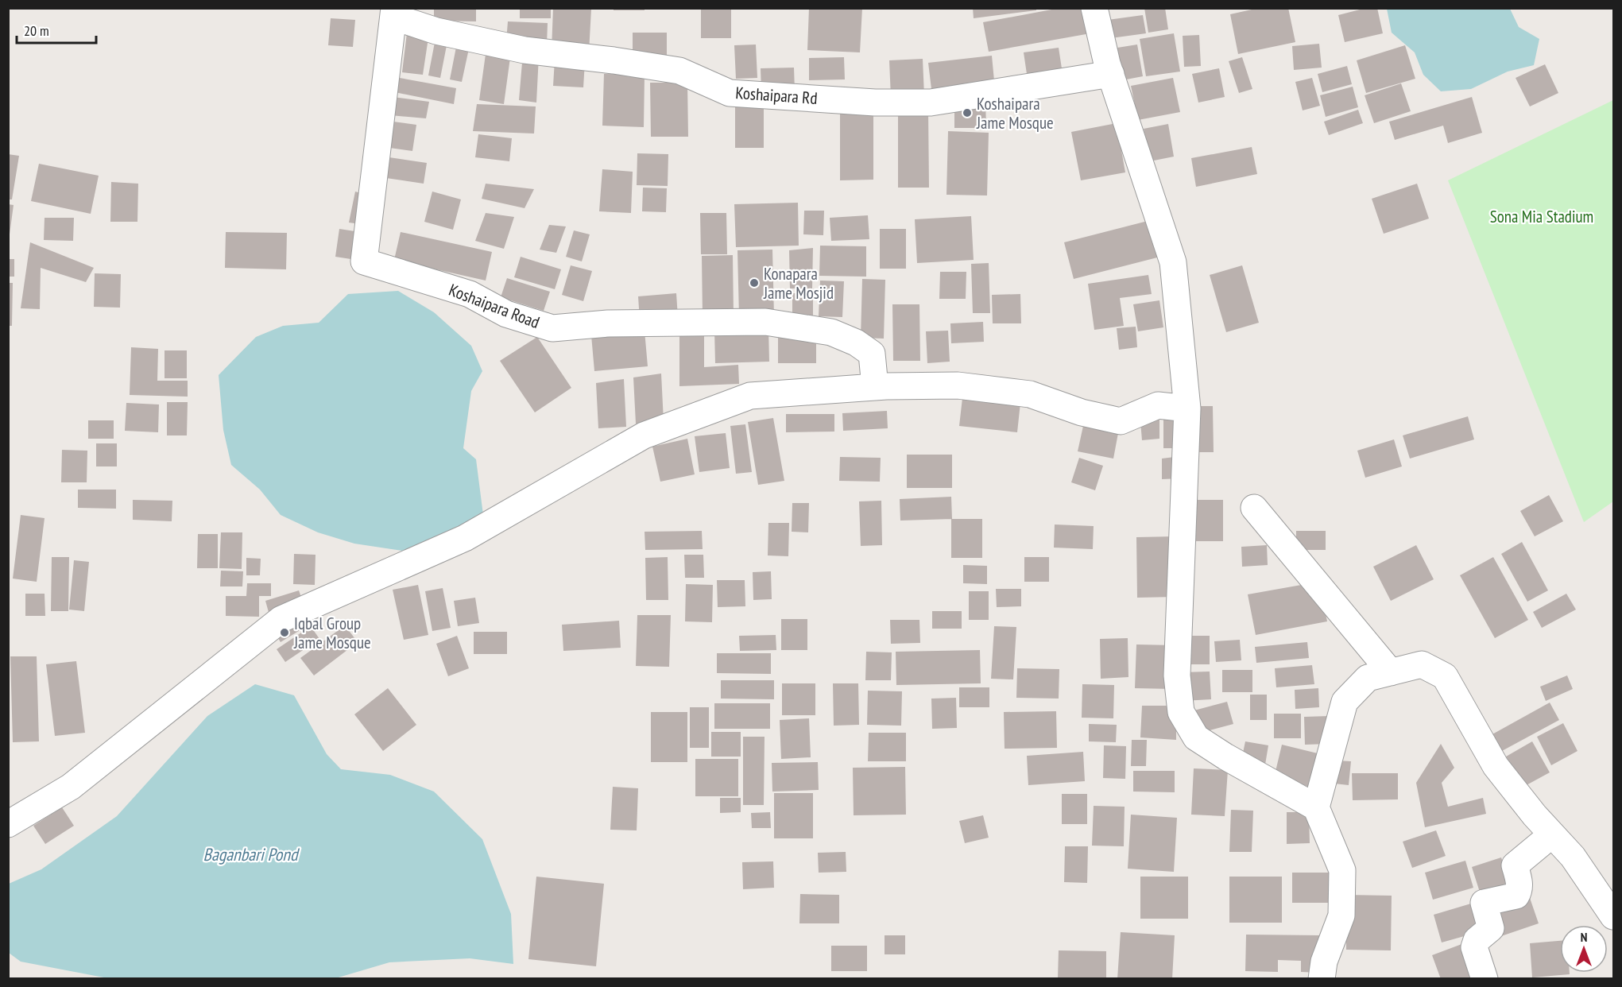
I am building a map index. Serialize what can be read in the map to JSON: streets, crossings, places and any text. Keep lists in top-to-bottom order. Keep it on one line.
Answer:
{"streets":{"street":["Koshaipara Rd","Koshaipara Road"]},"crossings":[["Koshaipara Rd","Koshaipara Road"]],"water":["Baganbari Pond"],"parks":["Sona Mia Stadium"],"places":["Koshaipara Jame Mosque","Konapara Jame Mosjid","Iqbal Group Jame Mosque"],"scale_bar":"20 m","north":"top"}
